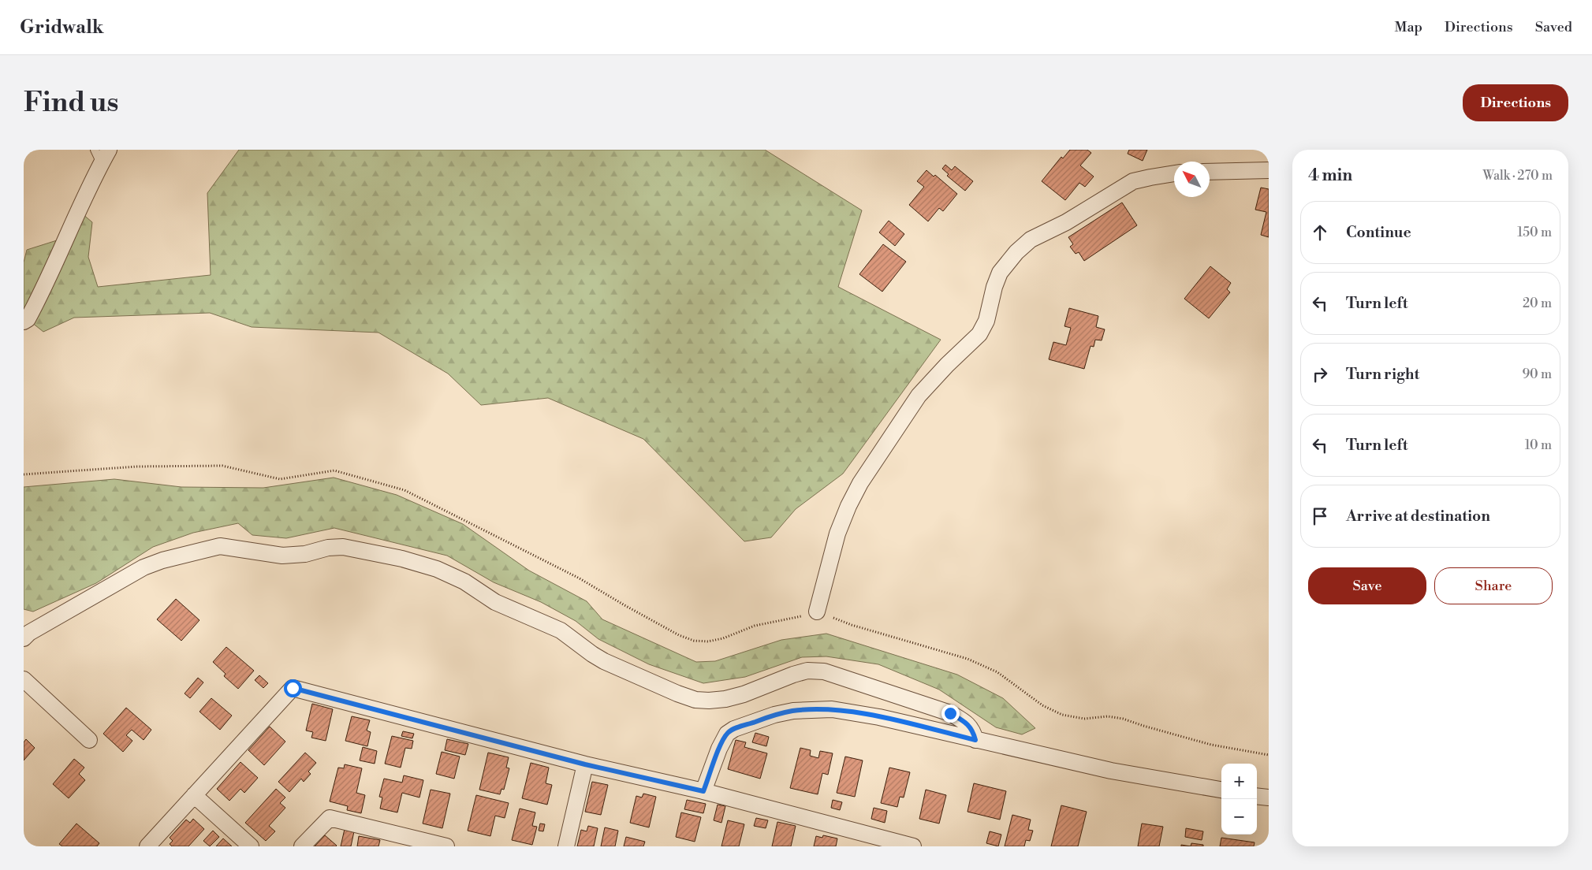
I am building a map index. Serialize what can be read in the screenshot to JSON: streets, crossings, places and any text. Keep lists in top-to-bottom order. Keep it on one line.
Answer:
{"north":"top left","page":{"header":"Gridwalk","nav":["Map","Directions","Saved"],"buttons":["Directions",["Save","Share"]],"title":"Find us","heading":["4 min","Walk · 270 m"],"list":[["Continue","150 m"],["Turn left","20 m"],["Turn right","90 m"],["Turn left","10 m"],"Arrive at destination"],"map_buttons":["+","−"]}}
